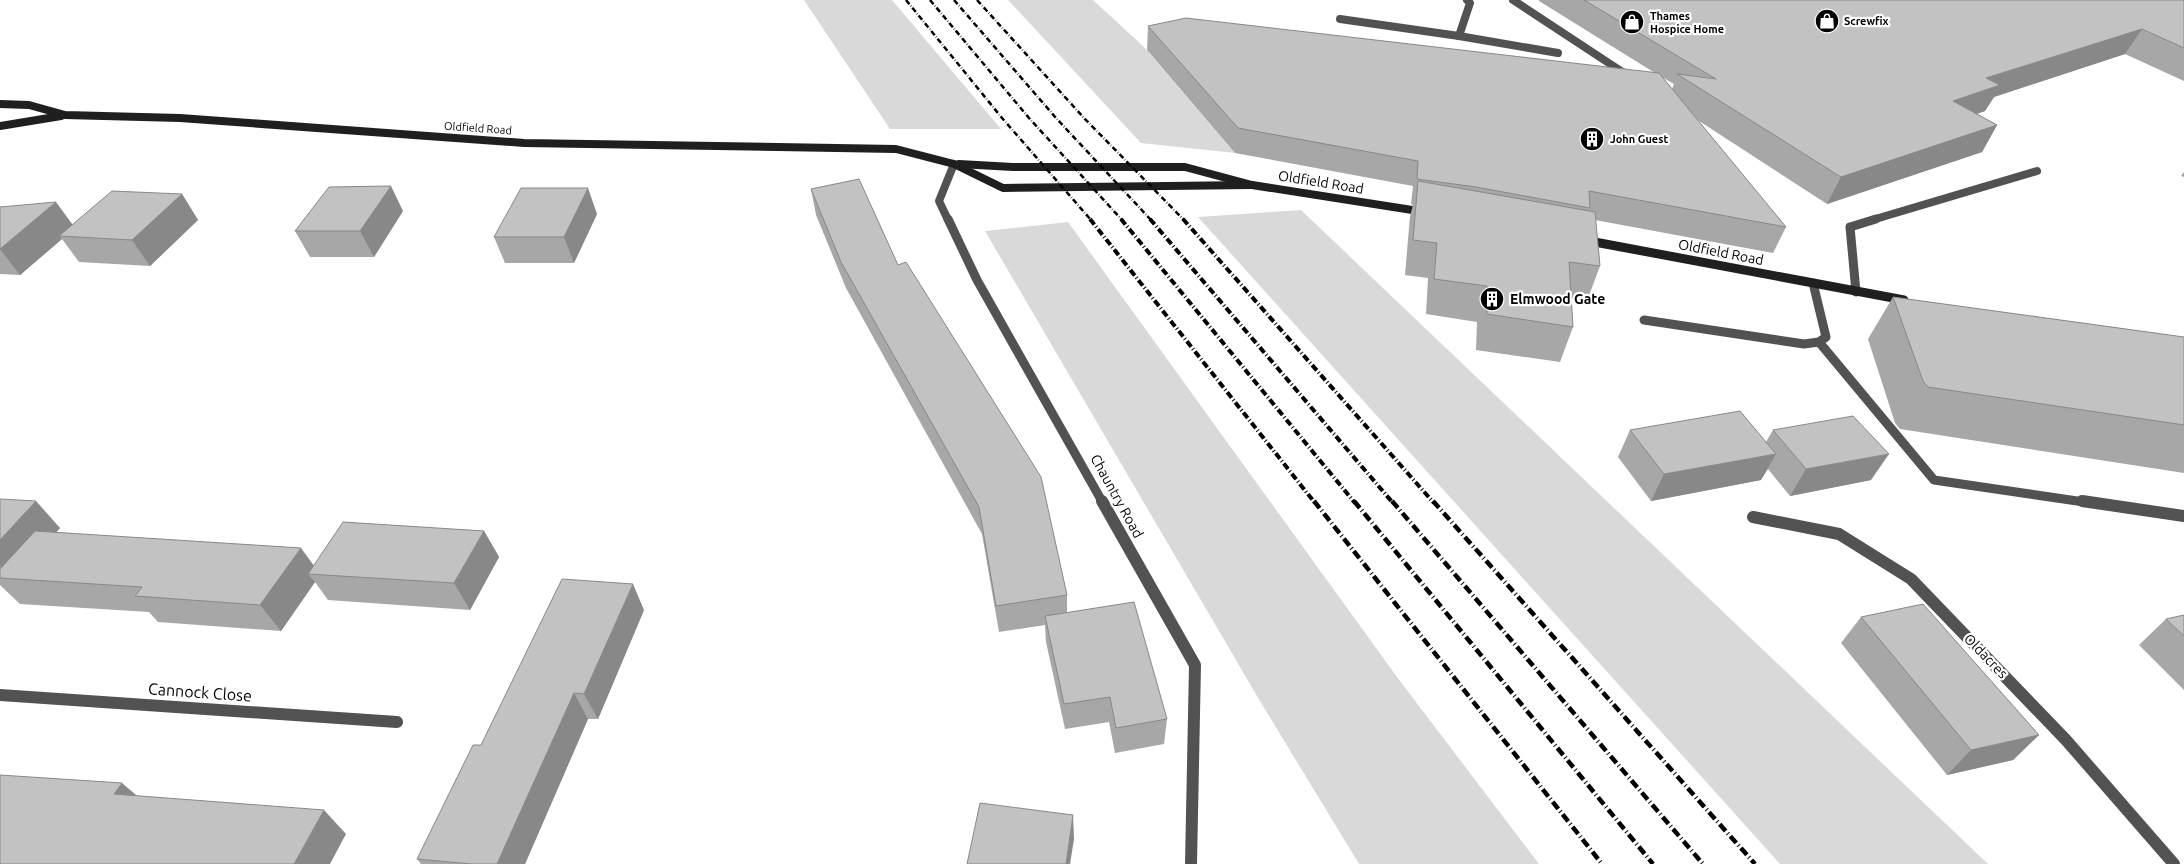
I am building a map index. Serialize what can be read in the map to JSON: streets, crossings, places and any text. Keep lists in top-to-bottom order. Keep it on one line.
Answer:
{"streets":{"main road":["Oldfield Road"],"street":["Chauntry Road","Oldacres","Cannock Close"]},"crossings":[["Oldfield Road","Chauntry Road"]],"places":{"shop":["Screwfix","Thames Hospice Home"],"building":["John Guest","Elmwood Gate"]}}
